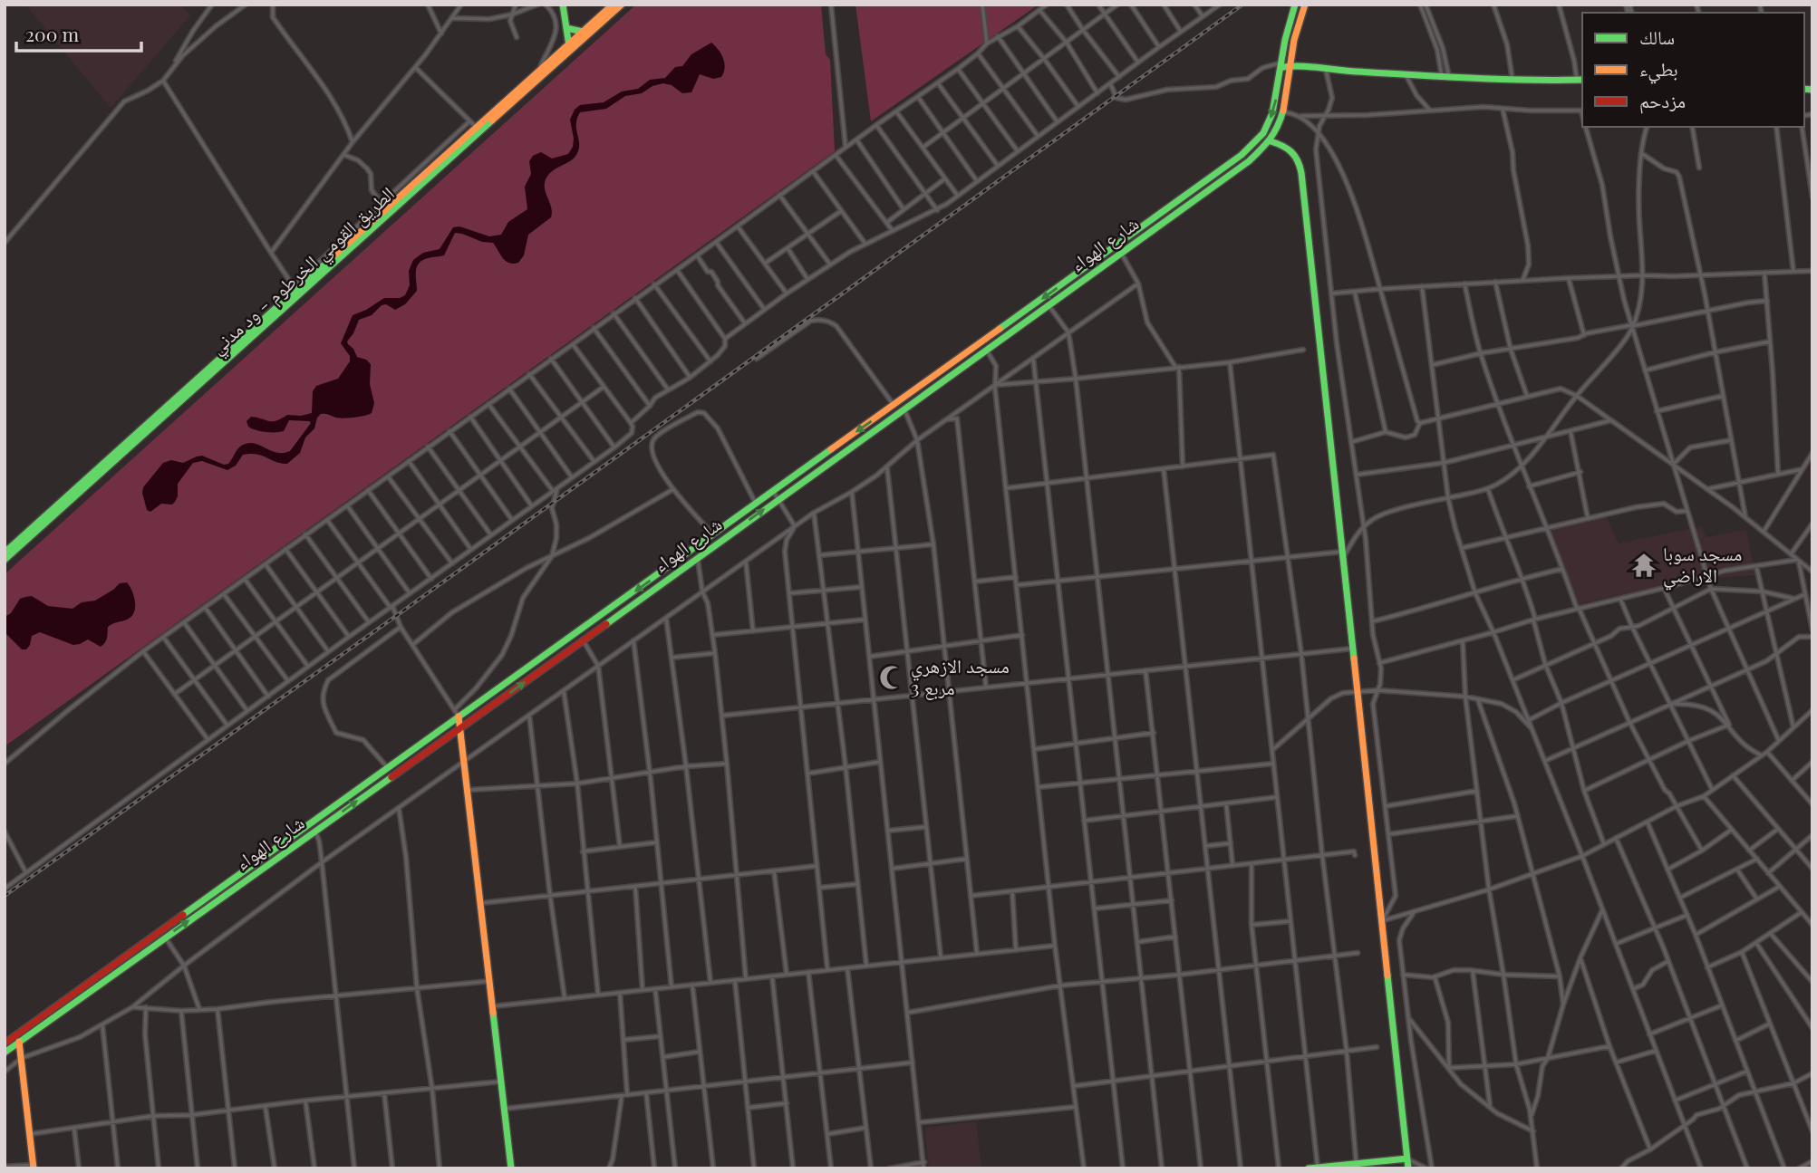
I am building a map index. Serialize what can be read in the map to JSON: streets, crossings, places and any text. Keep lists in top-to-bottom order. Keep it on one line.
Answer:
{"streets":{"main road":["شارع الهواء","الطريق القومي الخرطوم - ود مدني"]},"places":{"temple":["مسجد سوبا الاراضي"],"mosque":["مسجد الازهري مربع 3"]},"legend":["سالك","بطيء","مزدحم"],"scale_bar":"200 m"}
